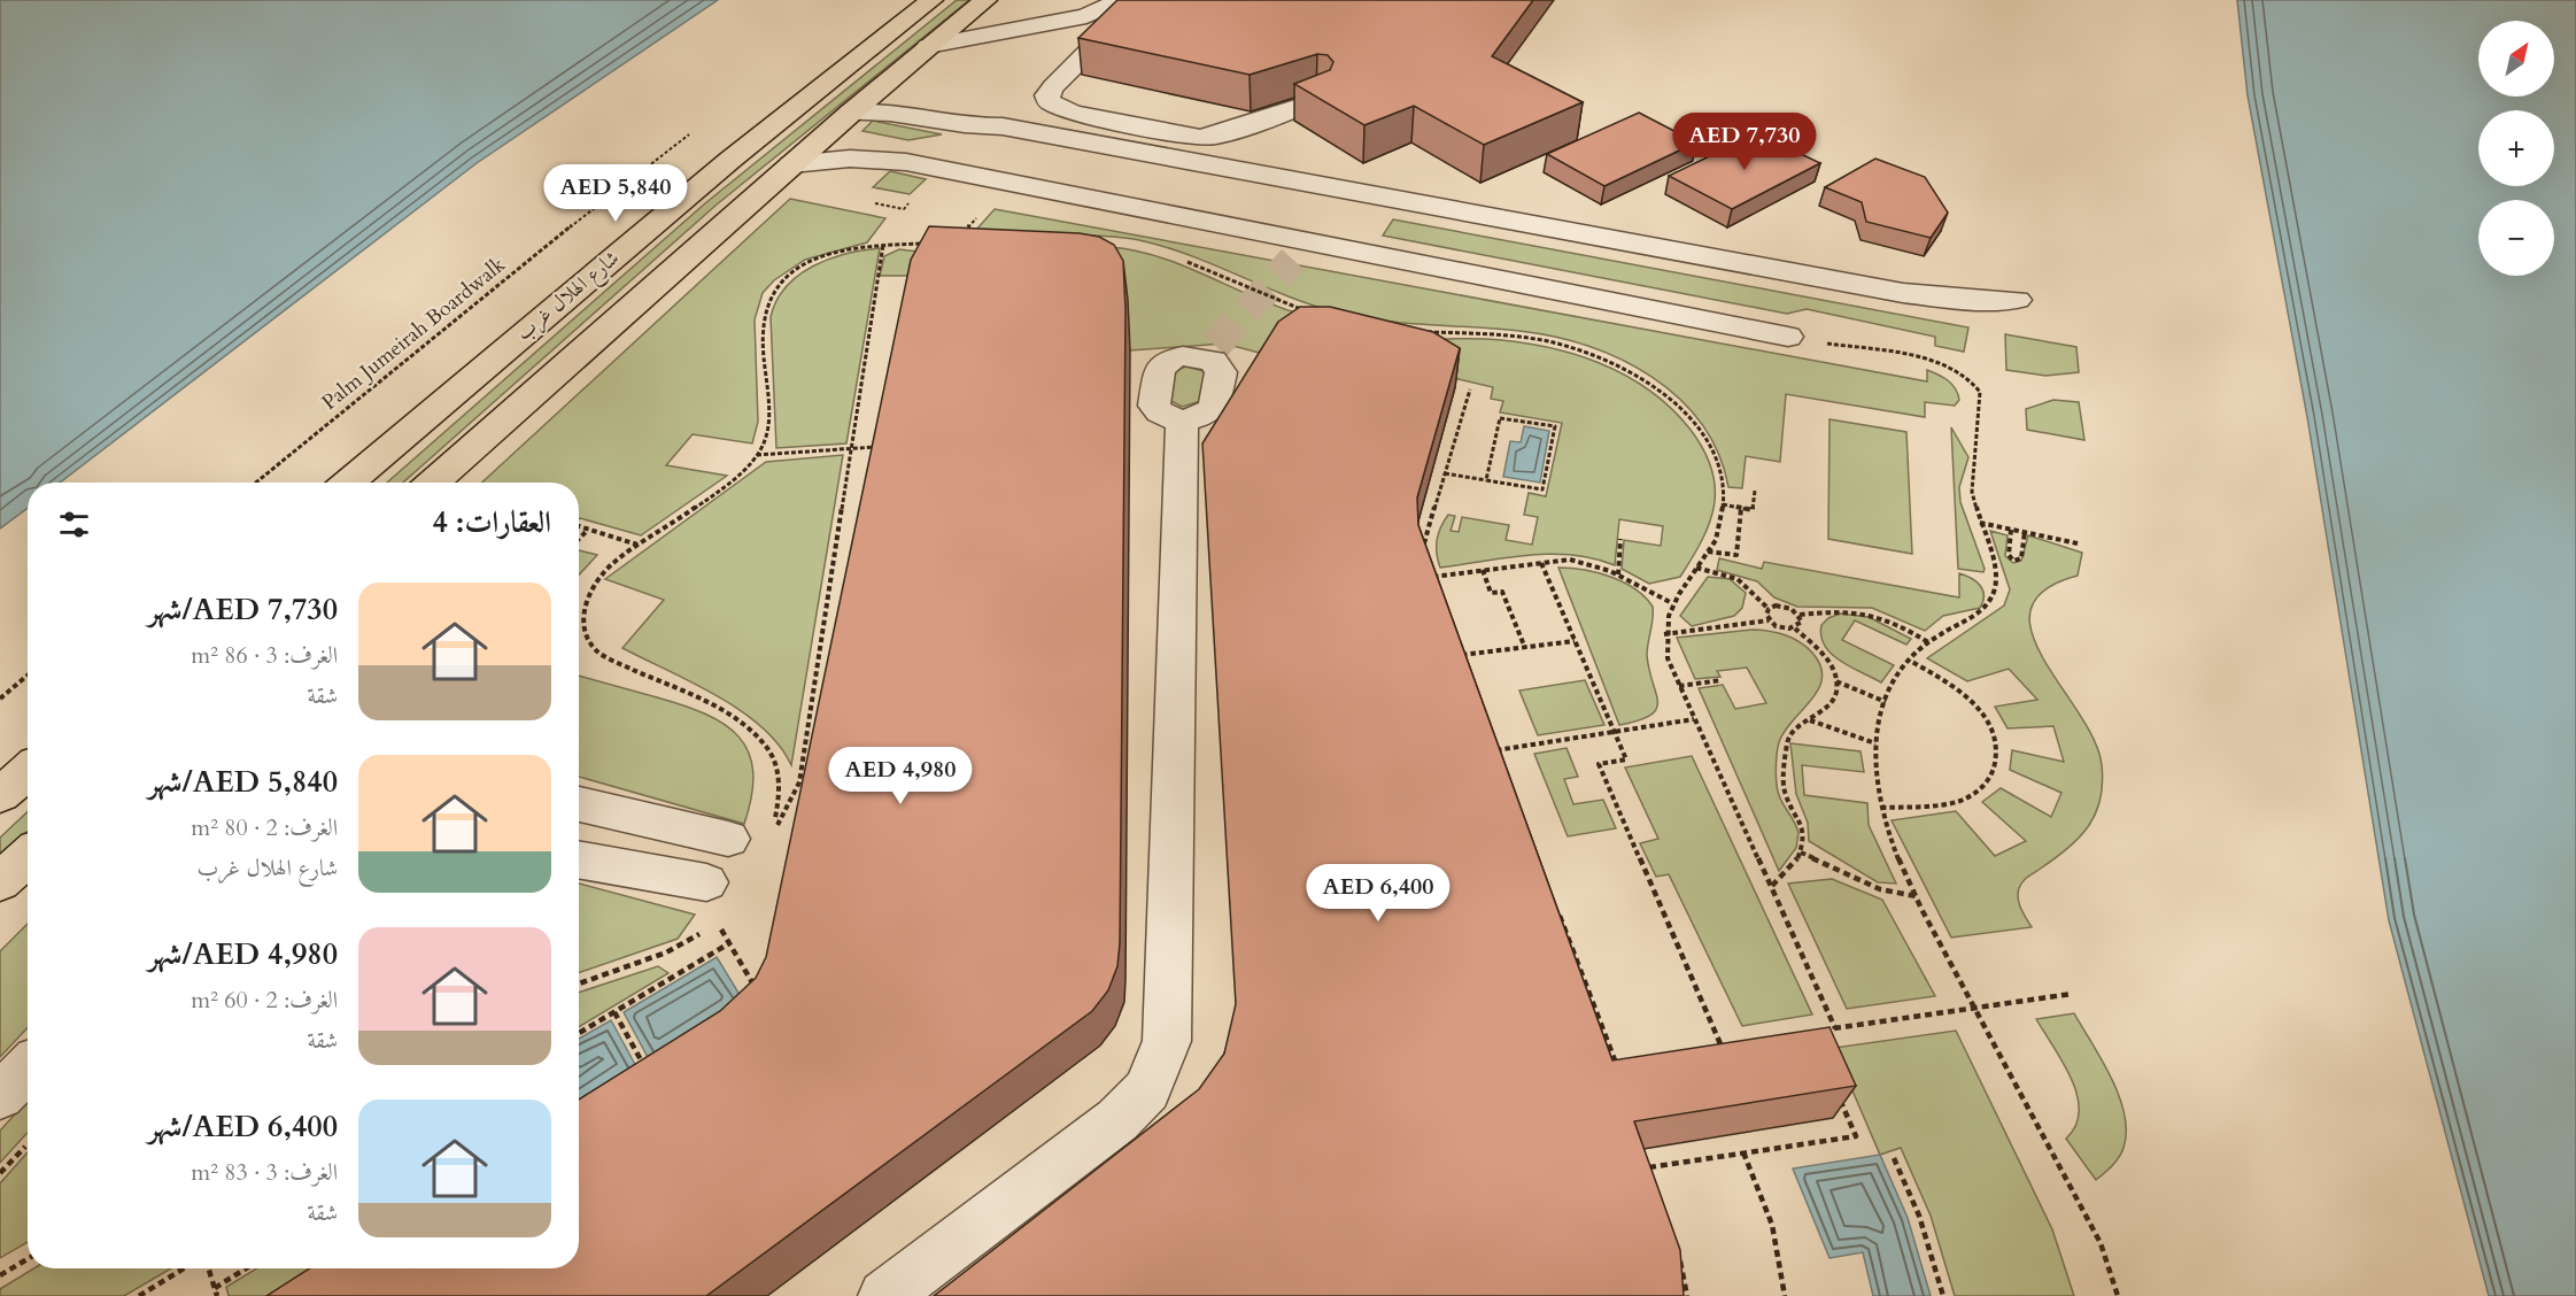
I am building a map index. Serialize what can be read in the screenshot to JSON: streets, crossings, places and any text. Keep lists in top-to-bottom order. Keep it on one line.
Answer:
{"streets":{"main road":["شارع الهلال غرب"],"path":["Palm Jumeirah Boardwalk"]},"north":"top right","page":{"map_buttons":["+","−"],"price":["AED 7,730","AED 5,840","AED 4,980","AED 6,400"],"heading":"العقارات: 4","list":[{"name":"AED 7,730/شهر","note":"الغرف: 3 · 86 m² · شقة"},{"name":"AED 5,840/شهر","note":"الغرف: 2 · 80 m² · شارع الهلال غرب"},{"name":"AED 4,980/شهر","note":"الغرف: 2 · 60 m² · شقة"},{"name":"AED 6,400/شهر","note":"الغرف: 3 · 83 m² · شقة"}]}}
